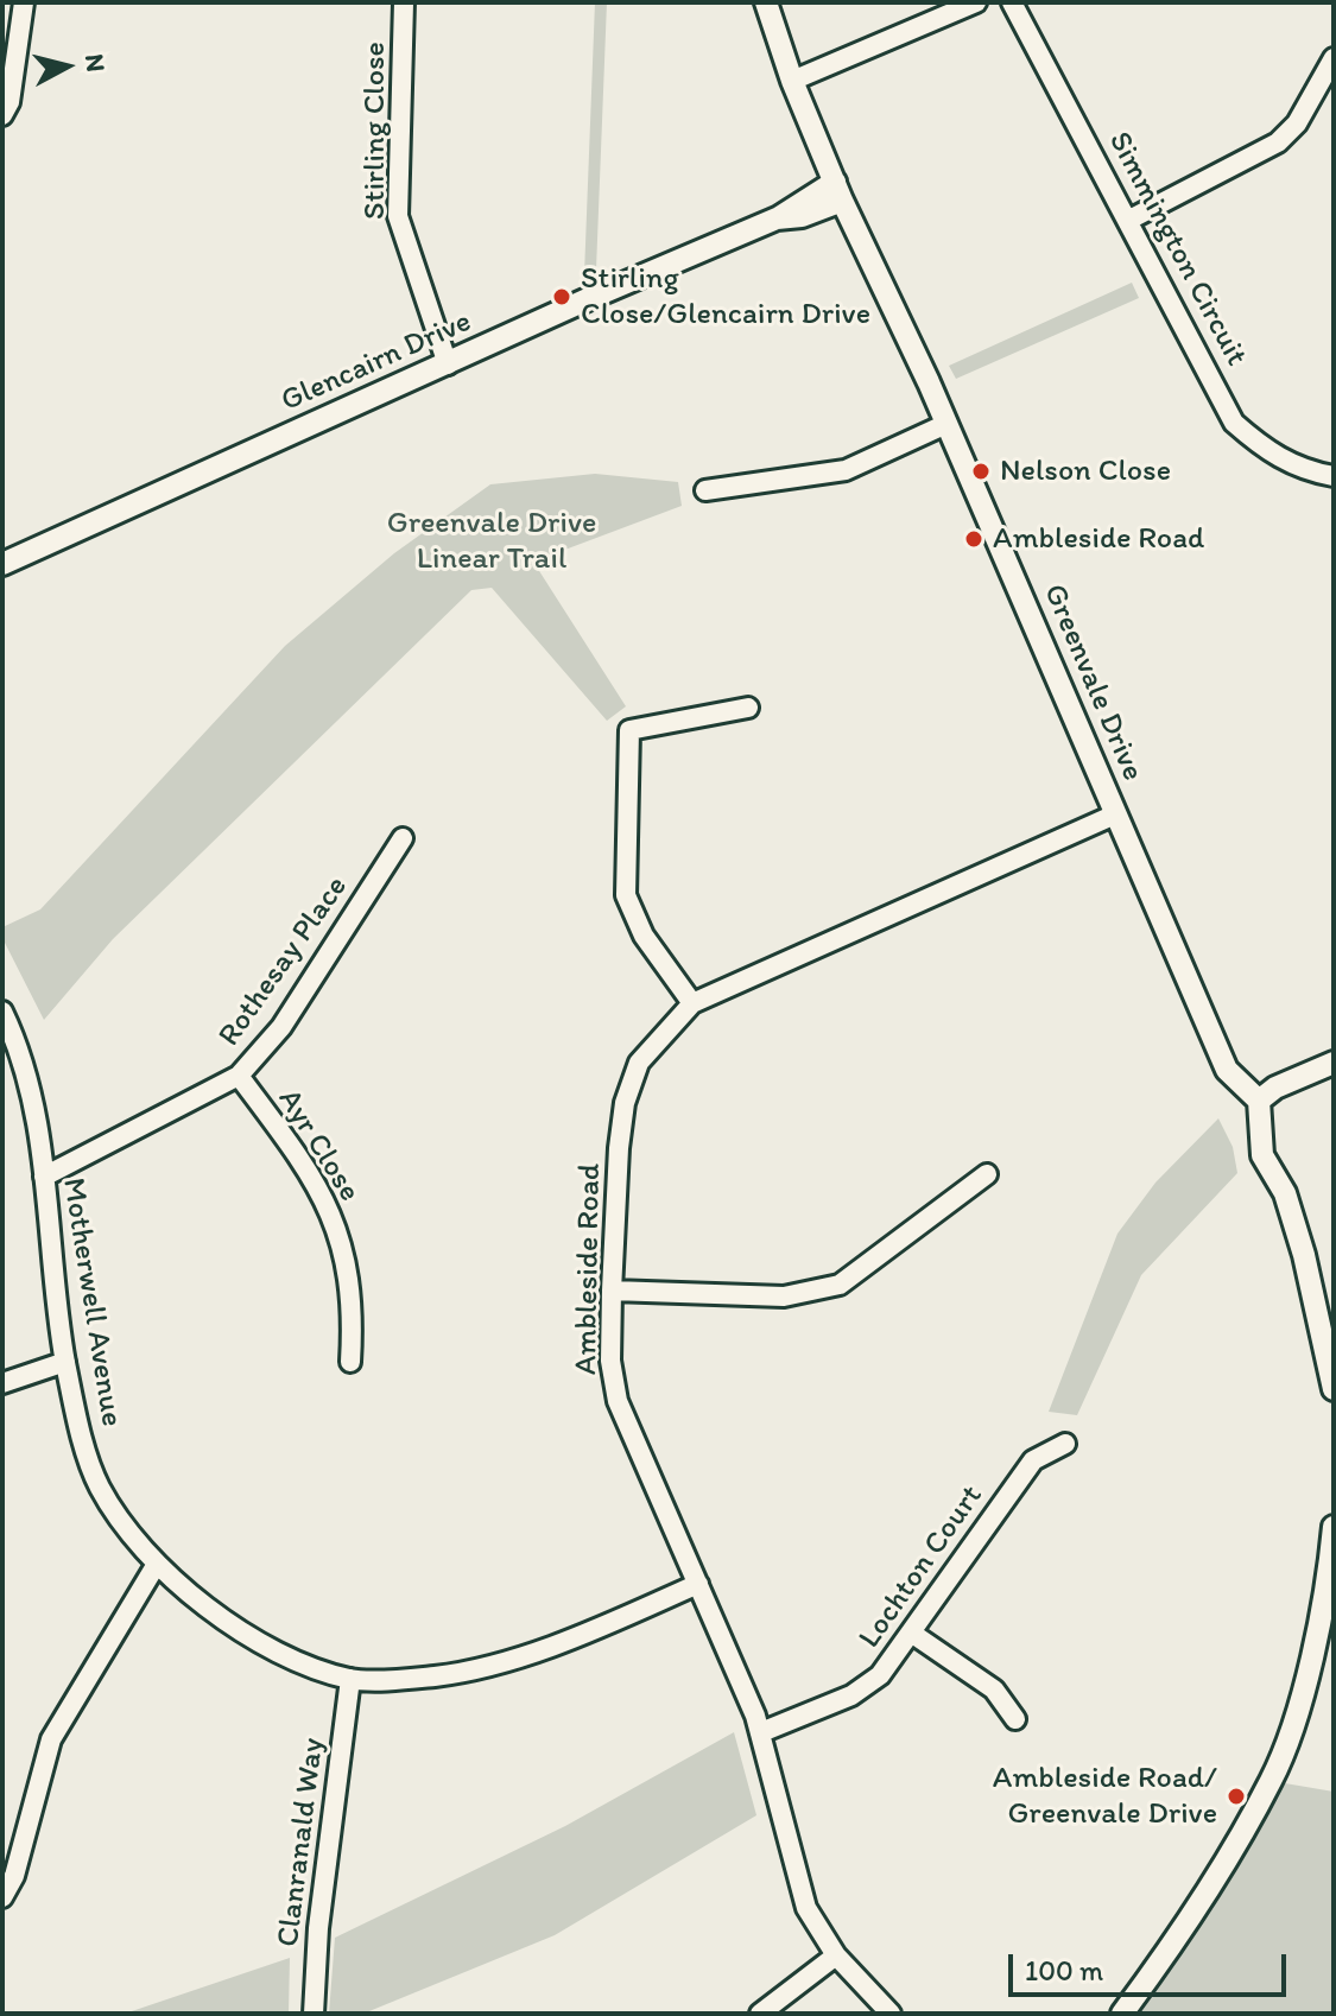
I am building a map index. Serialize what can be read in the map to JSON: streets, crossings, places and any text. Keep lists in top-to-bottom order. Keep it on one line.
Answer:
{"streets":{"street":["Stirling Close","Simmington Circuit","Glencairn Drive","Greenvale Drive","Rothesay Place","Ayr Close","Ambleside Road","Motherwell Avenue","Lochton Court","Clanranald Way"]},"crossings":[["Stirling Close","Glencairn Drive"],["Glencairn Drive","Greenvale Drive"],["Greenvale Drive","Ambleside Road"],["Rothesay Place","Ayr Close"],["Rothesay Place","Motherwell Avenue"],["Ambleside Road","Motherwell Avenue"],["Ambleside Road","Lochton Court"],["Motherwell Avenue","Clanranald Way"]],"parks":["Greenvale Drive Linear Trail"],"places":["Stirling Close/Glencairn Drive","Nelson Close","Ambleside Road","Ambleside Road/ Greenvale Drive"],"scale_bar":"100 m","north":"right"}
